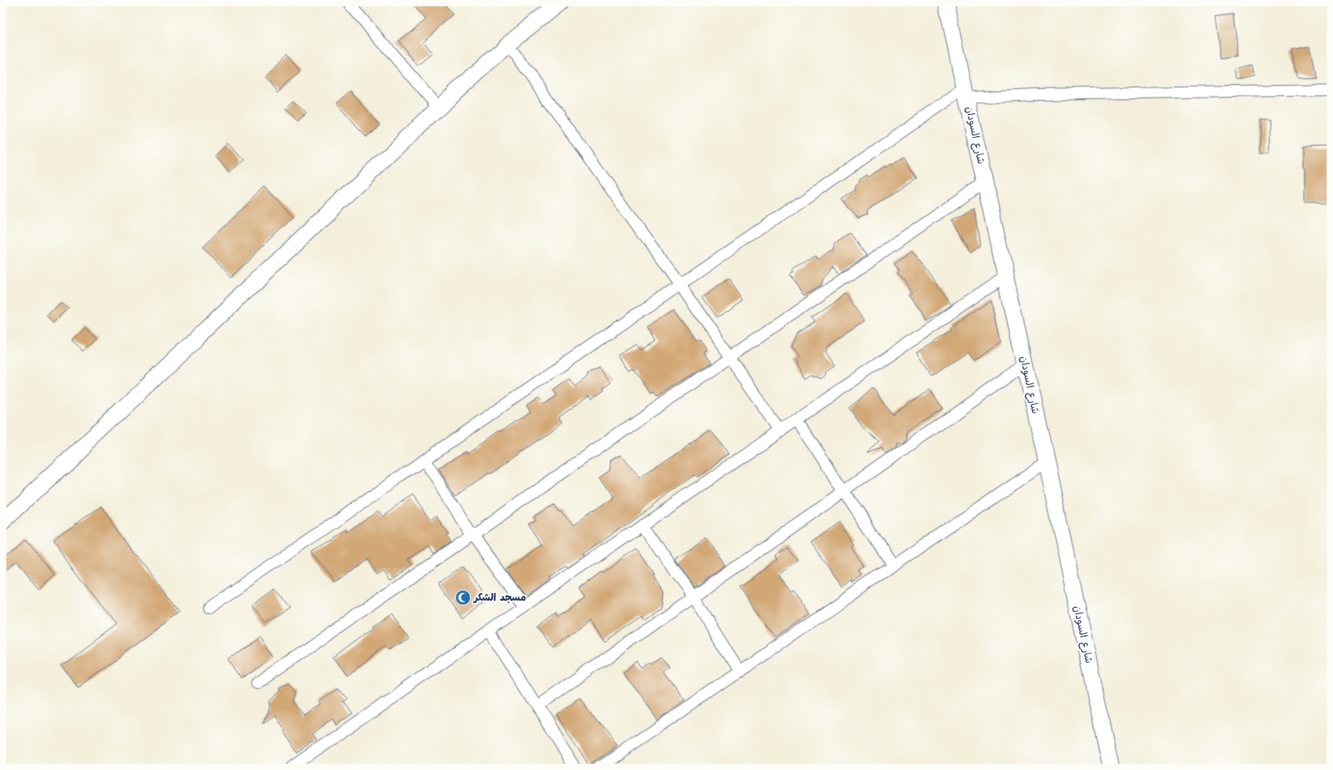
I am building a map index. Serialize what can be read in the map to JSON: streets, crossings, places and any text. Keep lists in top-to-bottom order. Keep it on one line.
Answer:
{"streets":{"main road":["شارع السودان"]},"places":{"mosque":["مسجد الشكر"]}}
